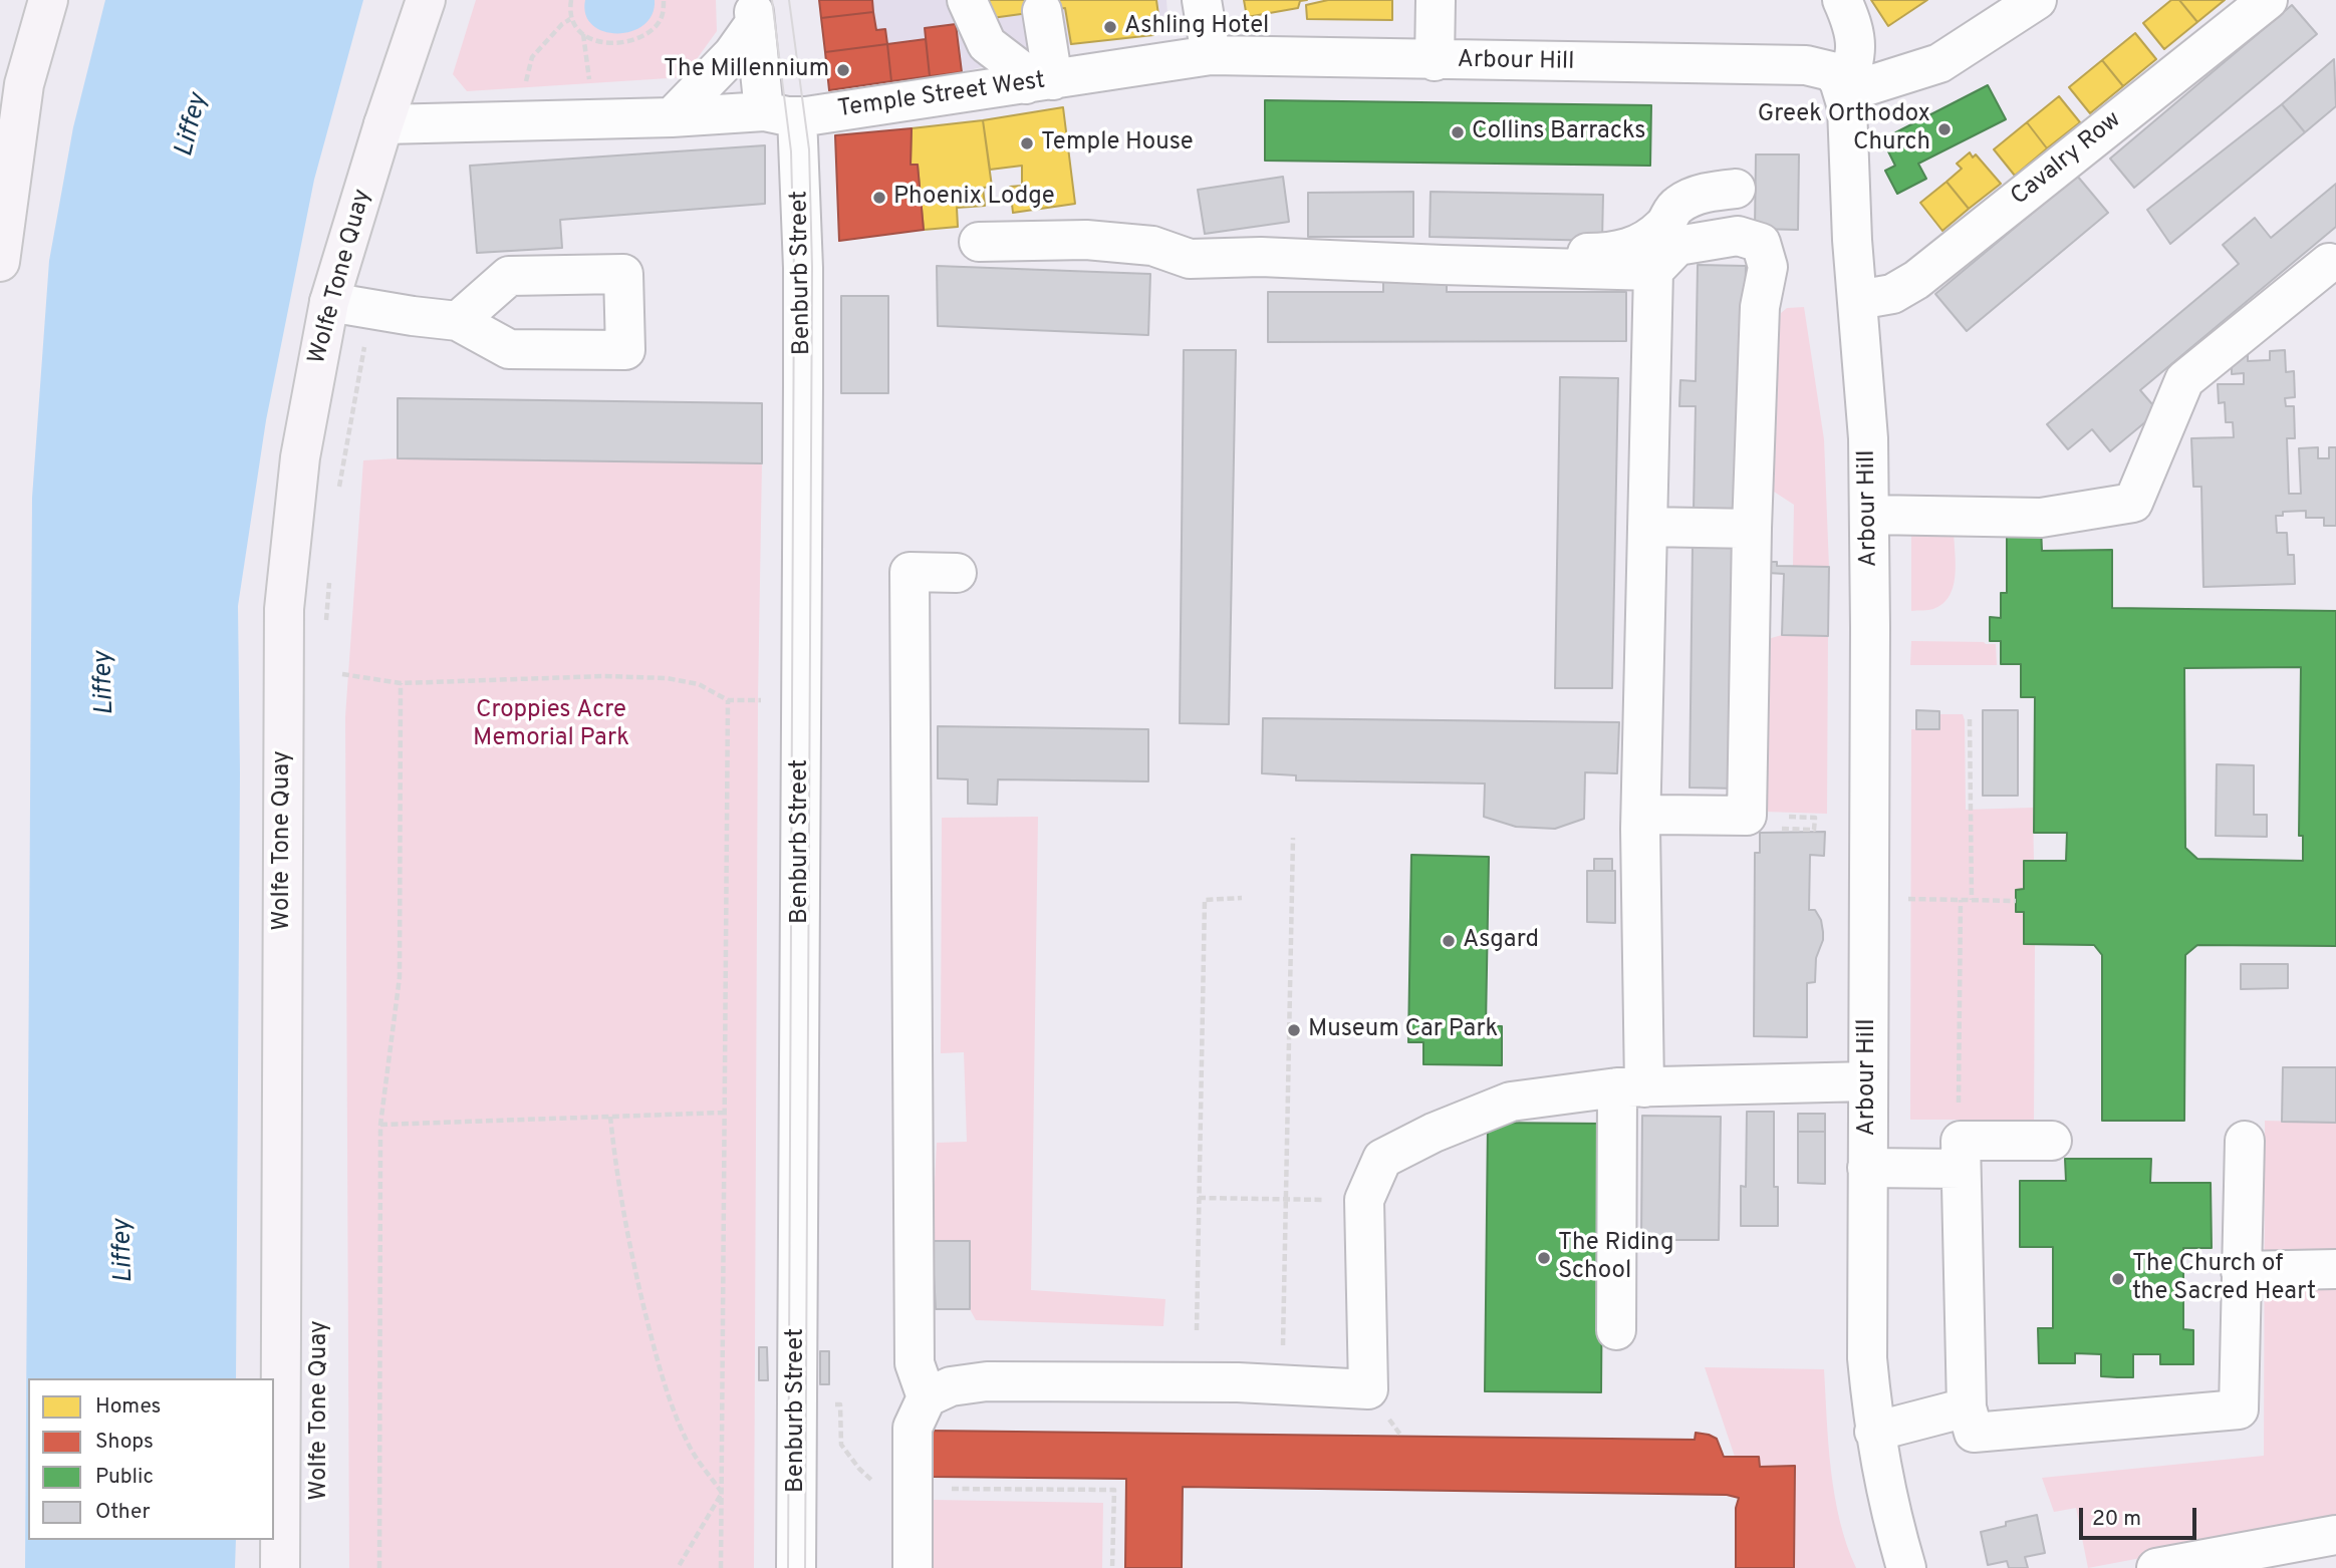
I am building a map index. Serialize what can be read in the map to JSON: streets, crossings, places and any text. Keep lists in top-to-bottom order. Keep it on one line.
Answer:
{"streets":{"main road":["Wolfe Tone Quay"],"street":["Arbour Hill","Temple Street West","Cavalry Row","Benburb Street"]},"crossings":[["Arbour Hill","Temple Street West"],["Arbour Hill","Cavalry Row"],["Temple Street West","Benburb Street"],["Temple Street West","Wolfe Tone Quay"]],"water":["Liffey"],"parks":["Croppies Acre Memorial Park"],"places":["Ashling Hotel","The Millennium","Greek Orthodox Church","Collins Barracks","Temple House","Phoenix Lodge","Asgard","Museum Car Park","The Riding School","The Church of the Sacred Heart"],"legend":["Homes","Shops","Public","Other"],"scale_bar":"20 m"}
